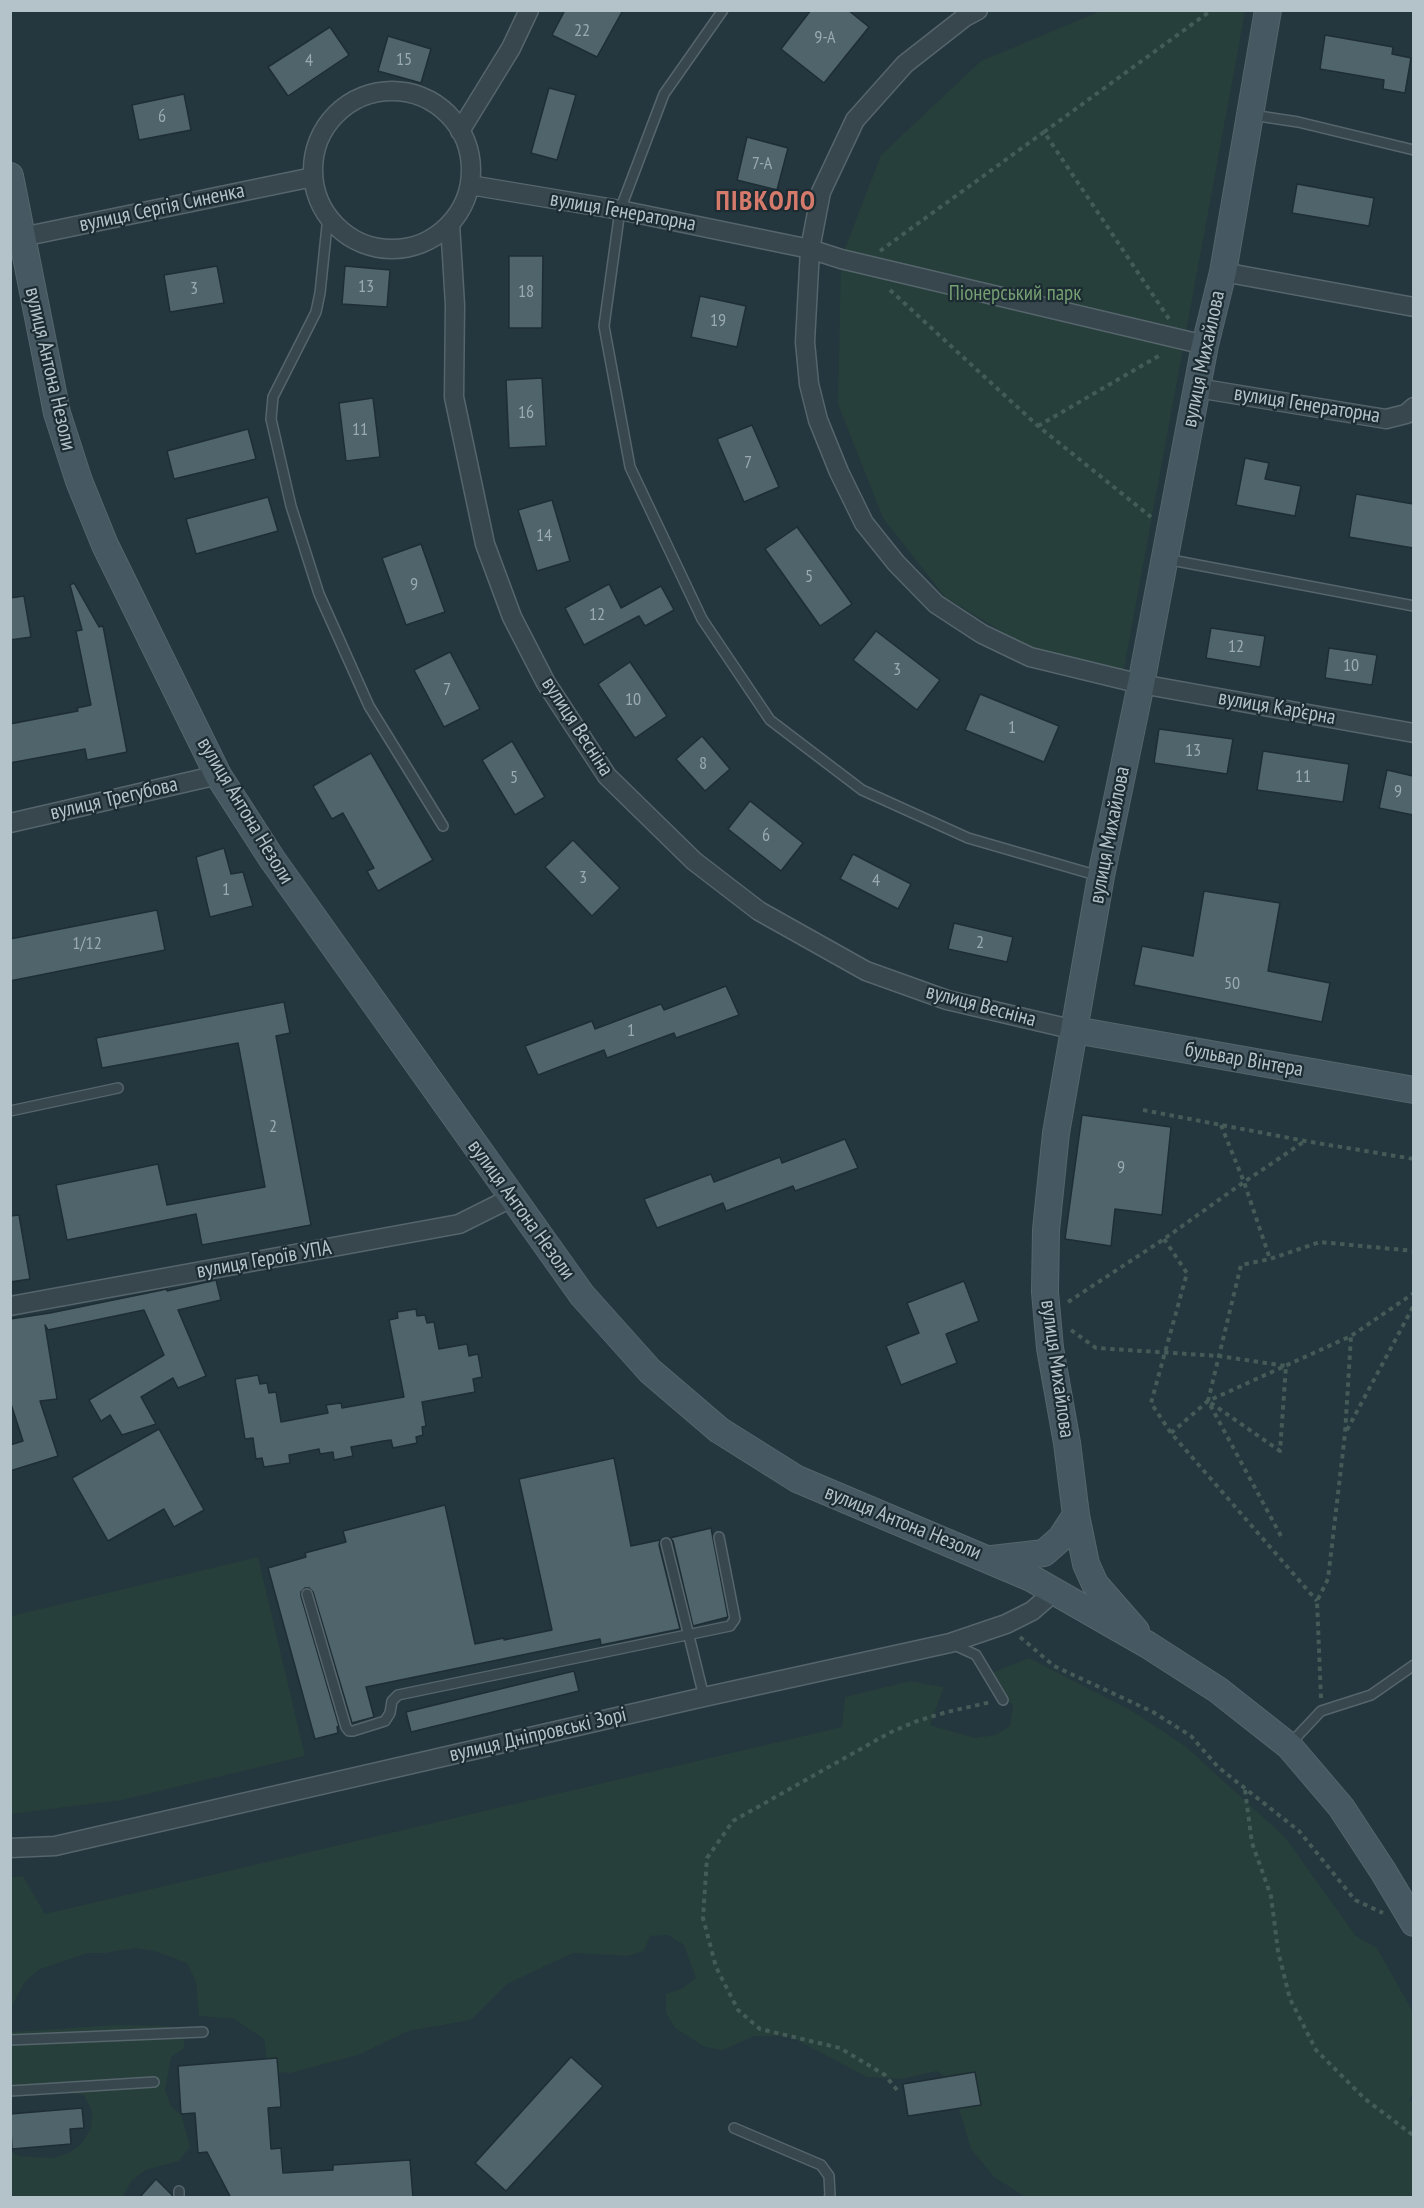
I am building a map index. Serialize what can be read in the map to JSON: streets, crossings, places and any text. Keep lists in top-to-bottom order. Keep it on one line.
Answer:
{"streets":{"main road":["вулиця Михайлова","вулиця Антона Незоли","бульвар Вінтера"],"street":["вулиця Сергія Синенка","вулиця Генераторна","вулиця Кар’єрна","вулиця Весніна","вулиця Трегубова","вулиця Героїв УПА","вулиця Дніпровські Зорі"]},"crossings":[["вулиця Сергія Синенка","вулиця Генераторна"],["вулиця Сергія Синенка","вулиця Антона Незоли"],["вулиця Сергія Синенка","вулиця Весніна"],["вулиця Генераторна","вулиця Михайлова"],["вулиця Генераторна","вулиця Кар’єрна"],["вулиця Генераторна","вулиця Весніна"],["вулиця Михайлова","вулиця Антона Незоли"],["вулиця Михайлова","вулиця Кар’єрна"],["вулиця Михайлова","вулиця Весніна"],["вулиця Михайлова","бульвар Вінтера"],["вулиця Антона Незоли","вулиця Трегубова"],["вулиця Антона Незоли","вулиця Героїв УПА"],["вулиця Антона Незоли","вулиця Дніпровські Зорі"],["вулиця Весніна","бульвар Вінтера"]],"districts":["ПІВКОЛО"],"parks":["Піонерський парк"],"house_numbers":["22","9-А","15","4","6","7-А","13","3","18","19","16","11","7","14","5","9","12","12","10","3","7","10","1","13","8","11","5","9","6","3","4","1","2","1/12","50","1","2","9"]}
